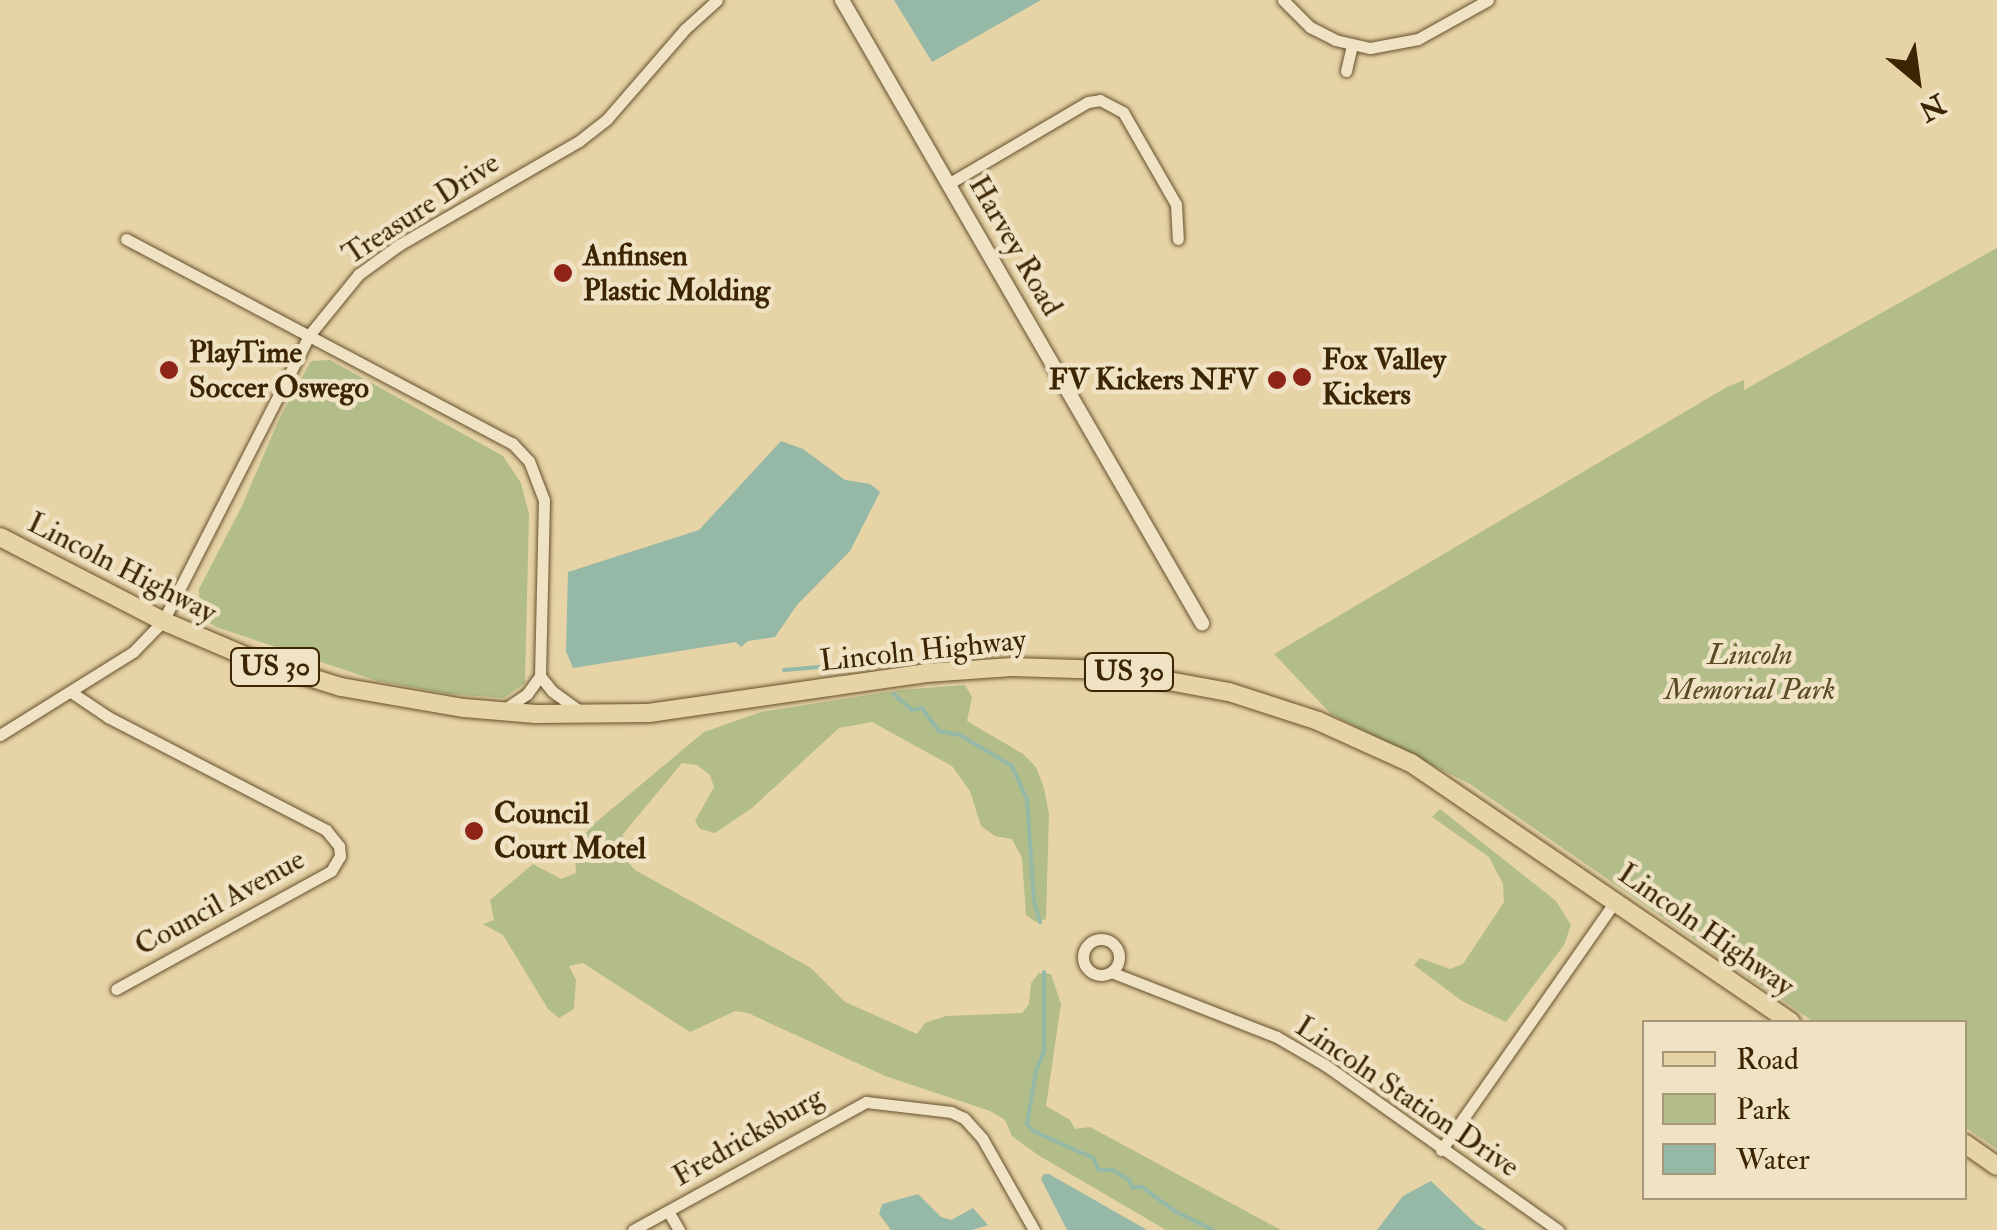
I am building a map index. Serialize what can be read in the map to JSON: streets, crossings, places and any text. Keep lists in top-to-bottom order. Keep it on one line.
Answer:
{"streets":{"main road":["Lincoln Highway","US 30"],"street":["Treasure Drive","Harvey Road","Council Avenue","Lincoln Station Drive","Fredricksburg"]},"crossings":[["Treasure Drive","Lincoln Highway"],["Treasure Drive","Council Avenue"]],"parks":["Lincoln Memorial Park"],"places":["Anfinsen Plastic Molding","PlayTime Soccer Oswego","Fox Valley Kickers","FV Kickers NFV","Council Court Motel"],"legend":["Road","Park","Water"],"north":"bottom right"}
